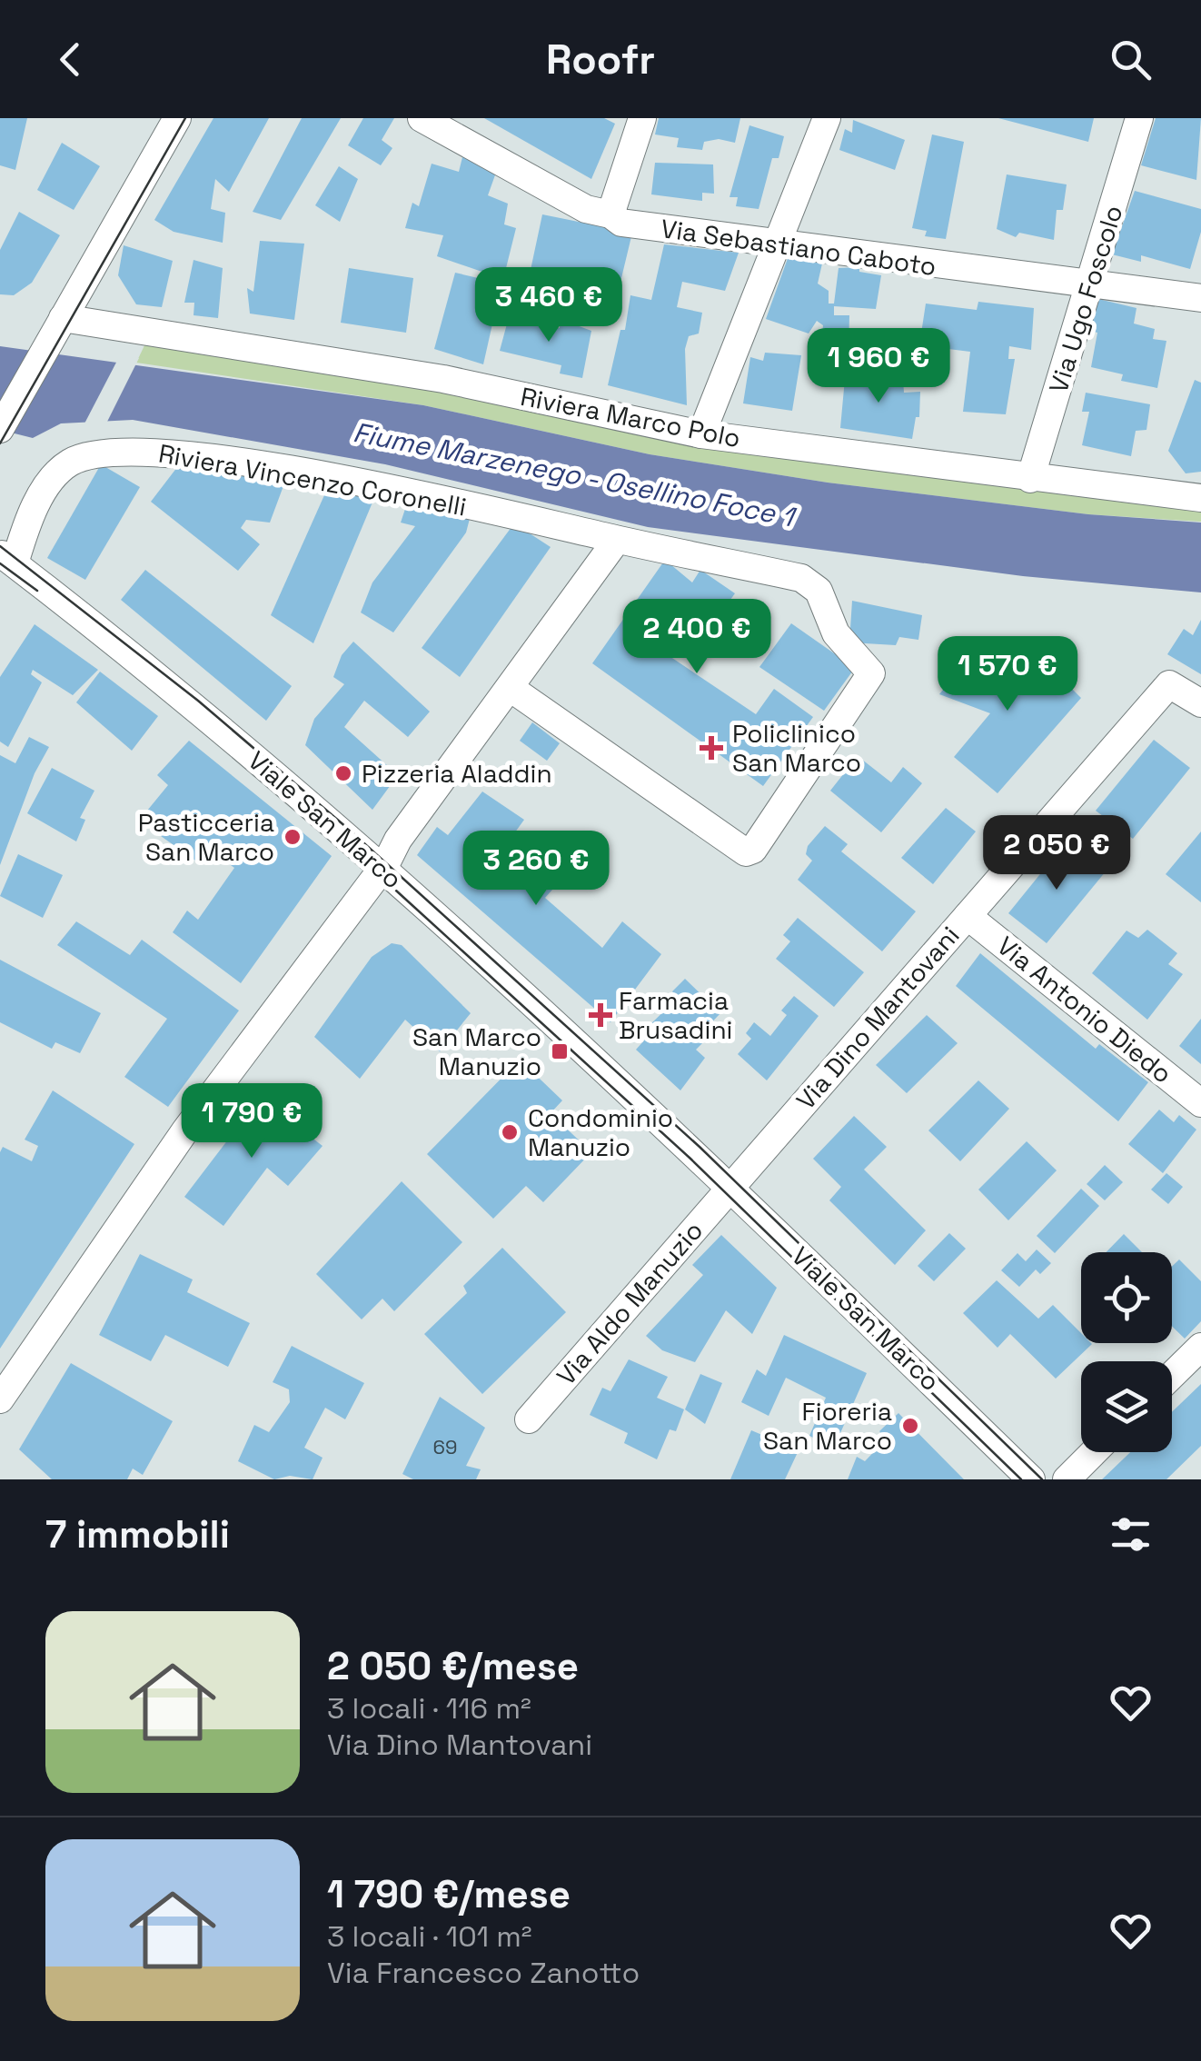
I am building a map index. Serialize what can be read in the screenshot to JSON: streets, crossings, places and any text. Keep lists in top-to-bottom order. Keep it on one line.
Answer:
{"streets":{"street":["Via Sebastiano Caboto","Via Ugo Foscolo","Riviera Marco Polo","Riviera Vincenzo Coronelli","Viale San Marco","Via Antonio Diedo","Via Dino Mantovani","Via Aldo Manuzio"]},"crossings":[["Via Sebastiano Caboto","Via Ugo Foscolo"],["Via Ugo Foscolo","Riviera Marco Polo"],["Riviera Vincenzo Coronelli","Viale San Marco"],["Viale San Marco","Via Dino Mantovani"],["Viale San Marco","Via Aldo Manuzio"],["Via Antonio Diedo","Via Dino Mantovani"],["Via Dino Mantovani","Via Aldo Manuzio"]],"water":["Fiume Marzenego - Osellino Foce 1"],"places":{"health":["Policlinico San Marco","Farmacia Brusadini"],"other":["Pizzeria Aladdin","Pasticceria San Marco","Condominio Manuzio","Fioreria San Marco"],"transit":["San Marco Manuzio"]},"house_numbers":["69"],"page":{"header":"Roofr","price":["3 460 €","1 960 €","2 400 €","1 570 €","2 050 €","3 260 €","1 790 €"],"heading":"7 immobili","list":[{"name":"2 050 €/mese","note":"3 locali · 116 m² · Via Dino Mantovani"},{"name":"1 790 €/mese","note":"3 locali · 101 m² · Via Francesco Zanotto"}]}}
